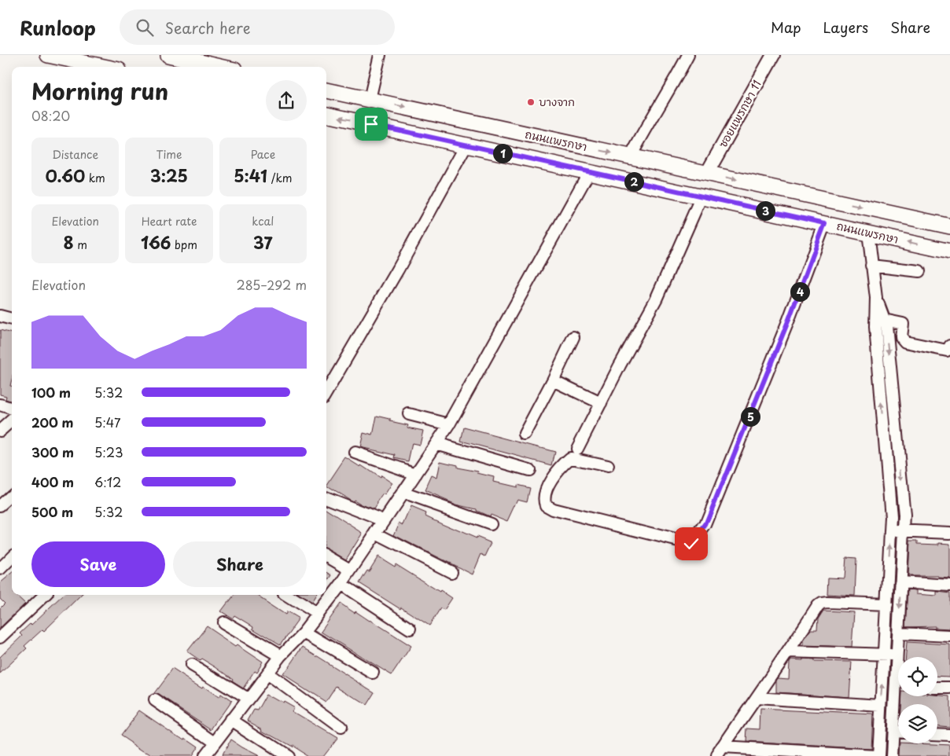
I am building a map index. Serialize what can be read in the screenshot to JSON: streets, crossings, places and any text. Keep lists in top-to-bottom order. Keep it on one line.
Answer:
{"streets":{"main road":["ถนนแพรกษา"],"street":["ซอยแพรกษา 11"]},"crossings":[["ซอยแพรกษา 11","ถนนแพรกษา"]],"places":["บางจาก"],"page":{"header":"Runloop","search":"Search here","nav":["Map","Layers","Share"],"heading":["Morning run","08:20"],"stats":[["Distance","0.60 km"],["Time","3:25"],["Pace","5:41 /km"],["Elevation","8 m"],["Heart rate","166 bpm"],["kcal","37"]],"pins":["1","2","3","4","5"],"chart":["Elevation","285–292 m"],"list":[{"name":"100 m","note":"5:32"},{"name":"200 m","note":"5:47"},{"name":"300 m","note":"5:23"},{"name":"400 m","note":"6:12"},{"name":"500 m","note":"5:32"}],"buttons":["Save","Share"]}}
